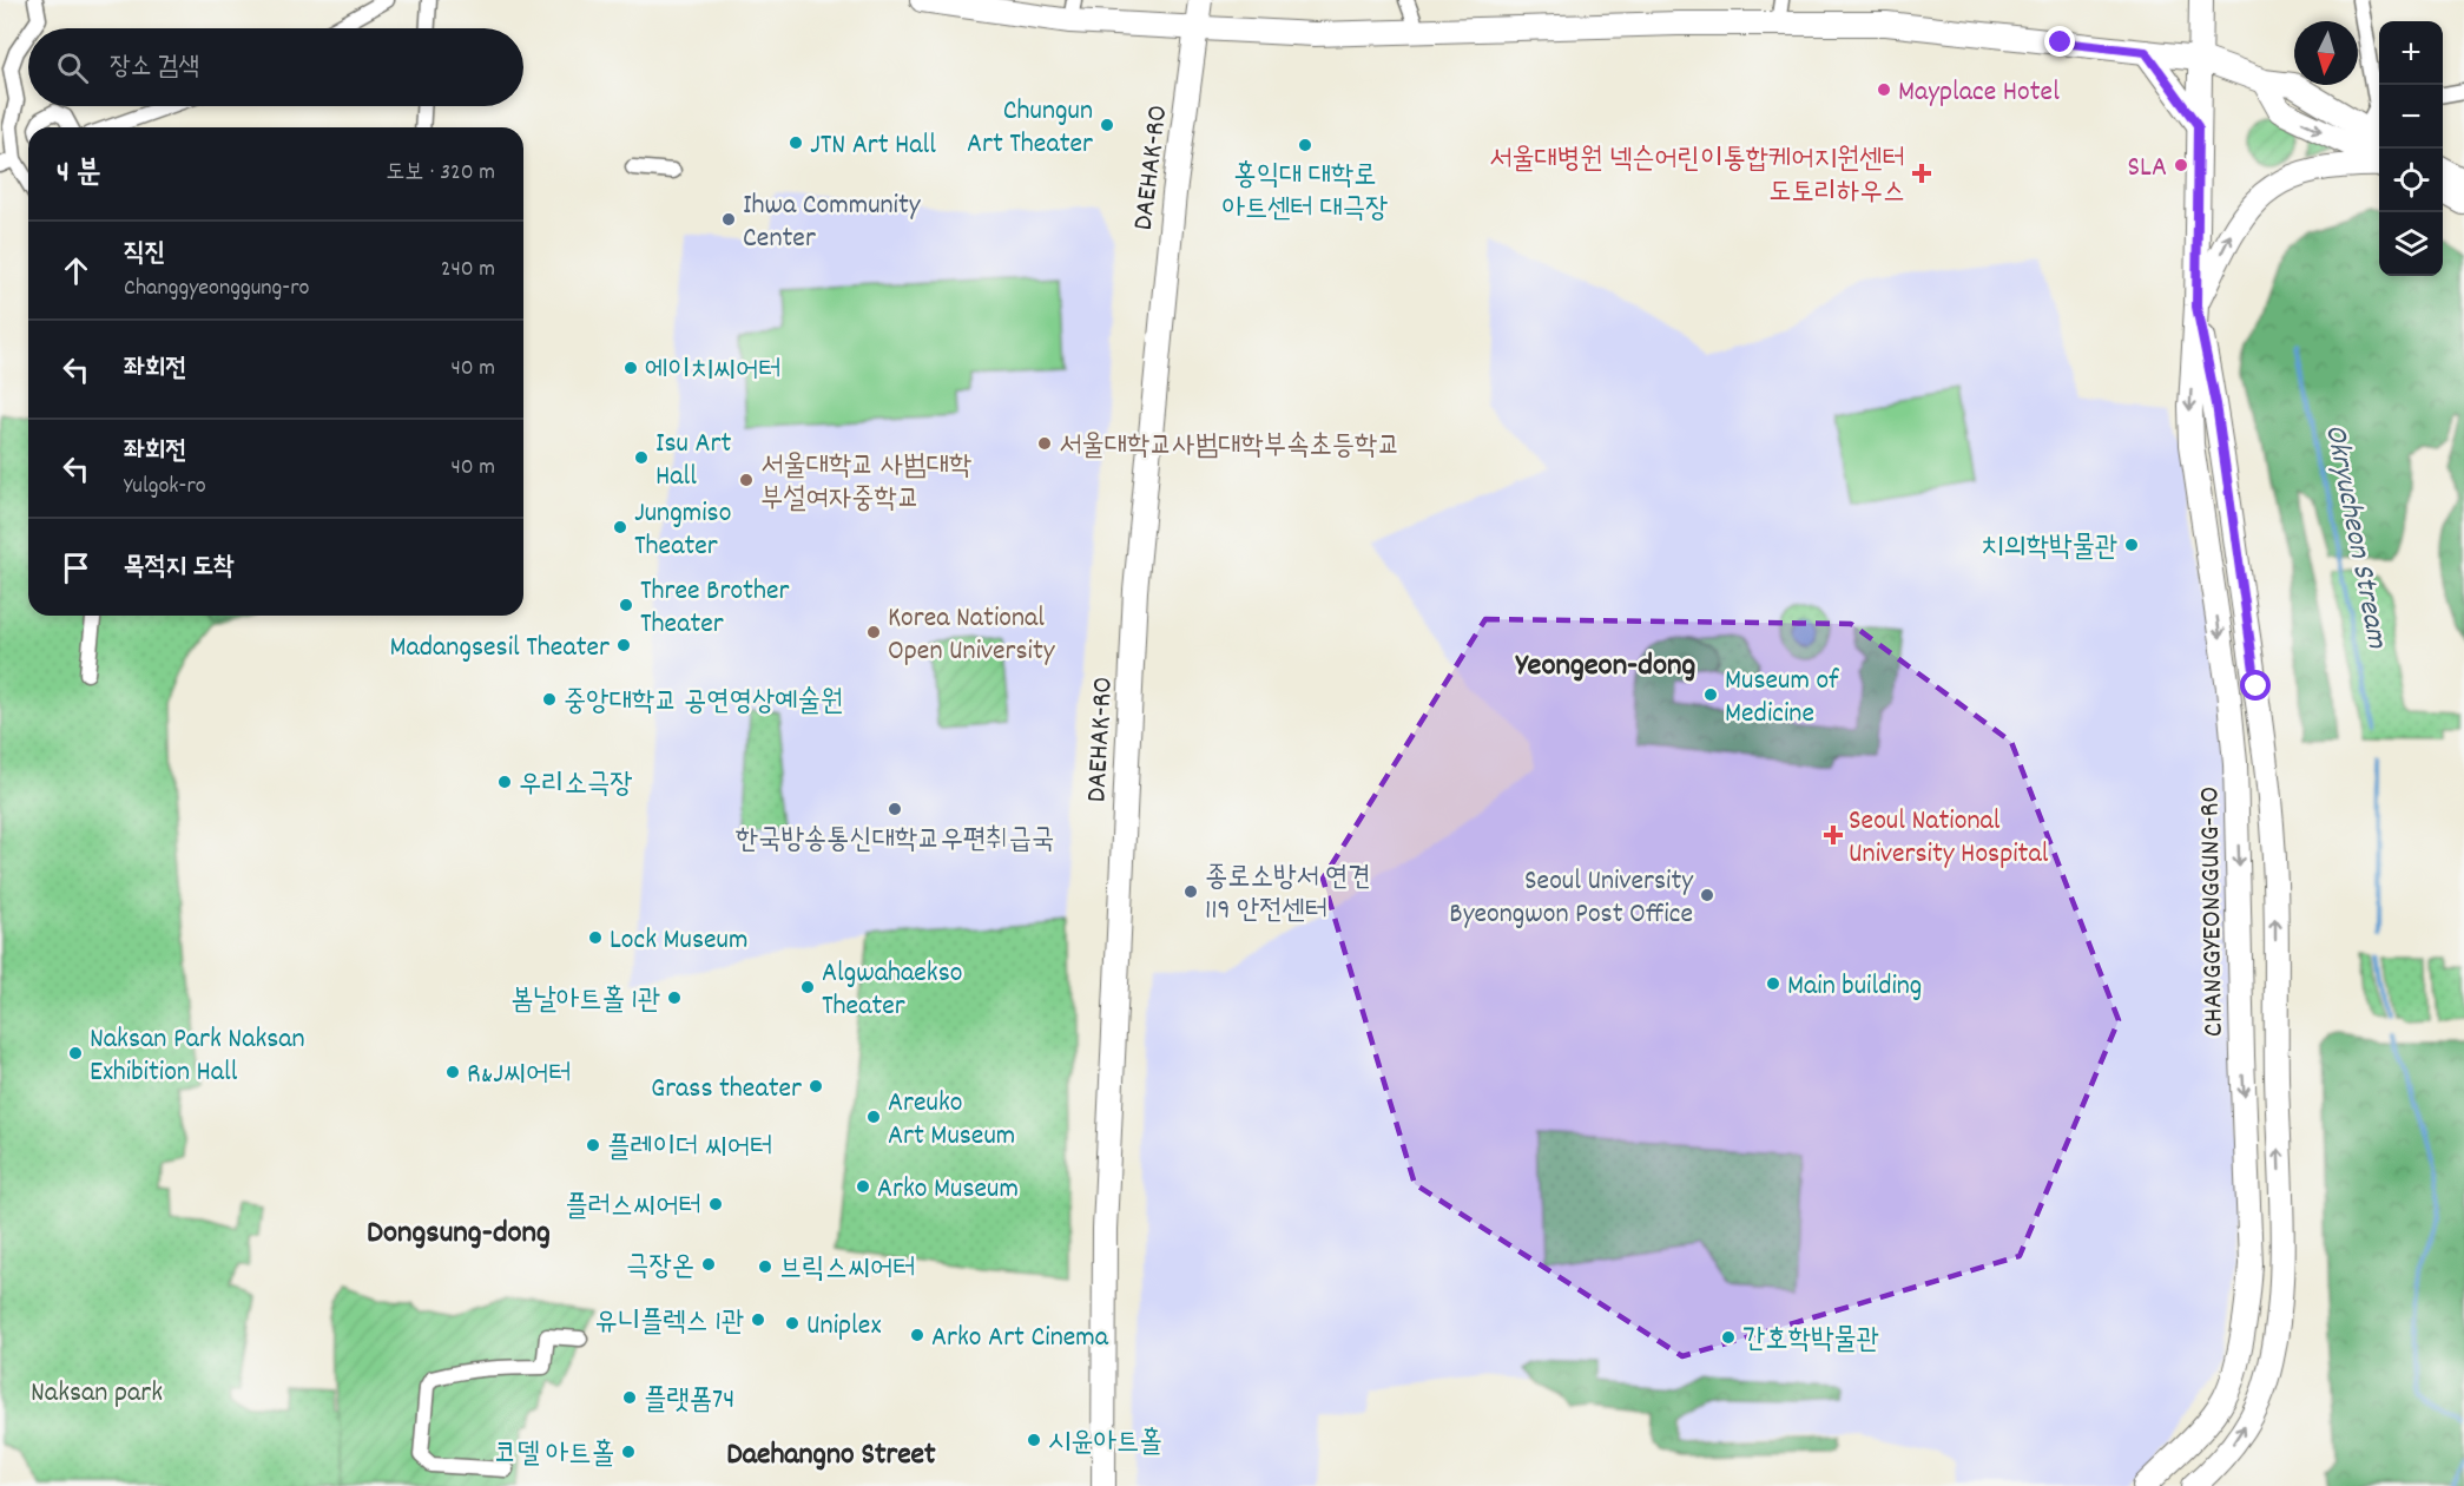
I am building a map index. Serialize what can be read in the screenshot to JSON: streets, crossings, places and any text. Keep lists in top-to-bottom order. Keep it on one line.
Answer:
{"streets":{"main road":["DAEHAK-RO","CHANGGYEONGGUNG-RO"]},"districts":["Yeongeon-dong","Dongsung-dong","Daehangno Street"],"water":["Okryucheon Stream"],"parks":["Naksan park"],"places":{"other":["Mayplace Hotel","Chungun Art Theater","JTN Art Hall","홍익대 대학로 아트센터 대극장","SLA","Ihwa Community Center","에이치씨어터","서울대학교사범대학부속초등학교","Isu Art Hall","서울대학교 사범대학 부설여자중학교","Jungmiso Theater","치의학박물관","Three Brother Theater","Korea National Open University","Madangsesil Theater","Museum of Medicine","중앙대학교 공연영상예술원","우리소극장","한국방송통신대학교우편취급국","종로소방서 연견 119 안전센터","Seoul University Byeongwon Post Office","Lock Museum","Main building","Algwahaekso Theater","봄날아트홀 1관","Naksan Park Naksan Exhibition Hall","R&J씨어터","Grass theater","Areuko Art Museum","플레이더 씨어터","Arko Museum","플러스씨어터","극장온","브릭스씨어터","유니플렉스 1관","Uniplex","Arko Art Cinema","간호학박물관","플랫폼74","시윤아트홀","코델 아트홀"],"health":["서울대병원 넥슨어린이통합케어지원센터 도토리하우스","Seoul National University Hospital"]},"north":"bottom","page":{"map_buttons":["+","−"],"search":"장소 검색","heading":["4 분","도보 · 320 m"],"list":[["직진","Changgyeonggung-ro","240 m"],["좌회전","40 m"],["좌회전","Yulgok-ro","40 m"],"목적지 도착"]}}
